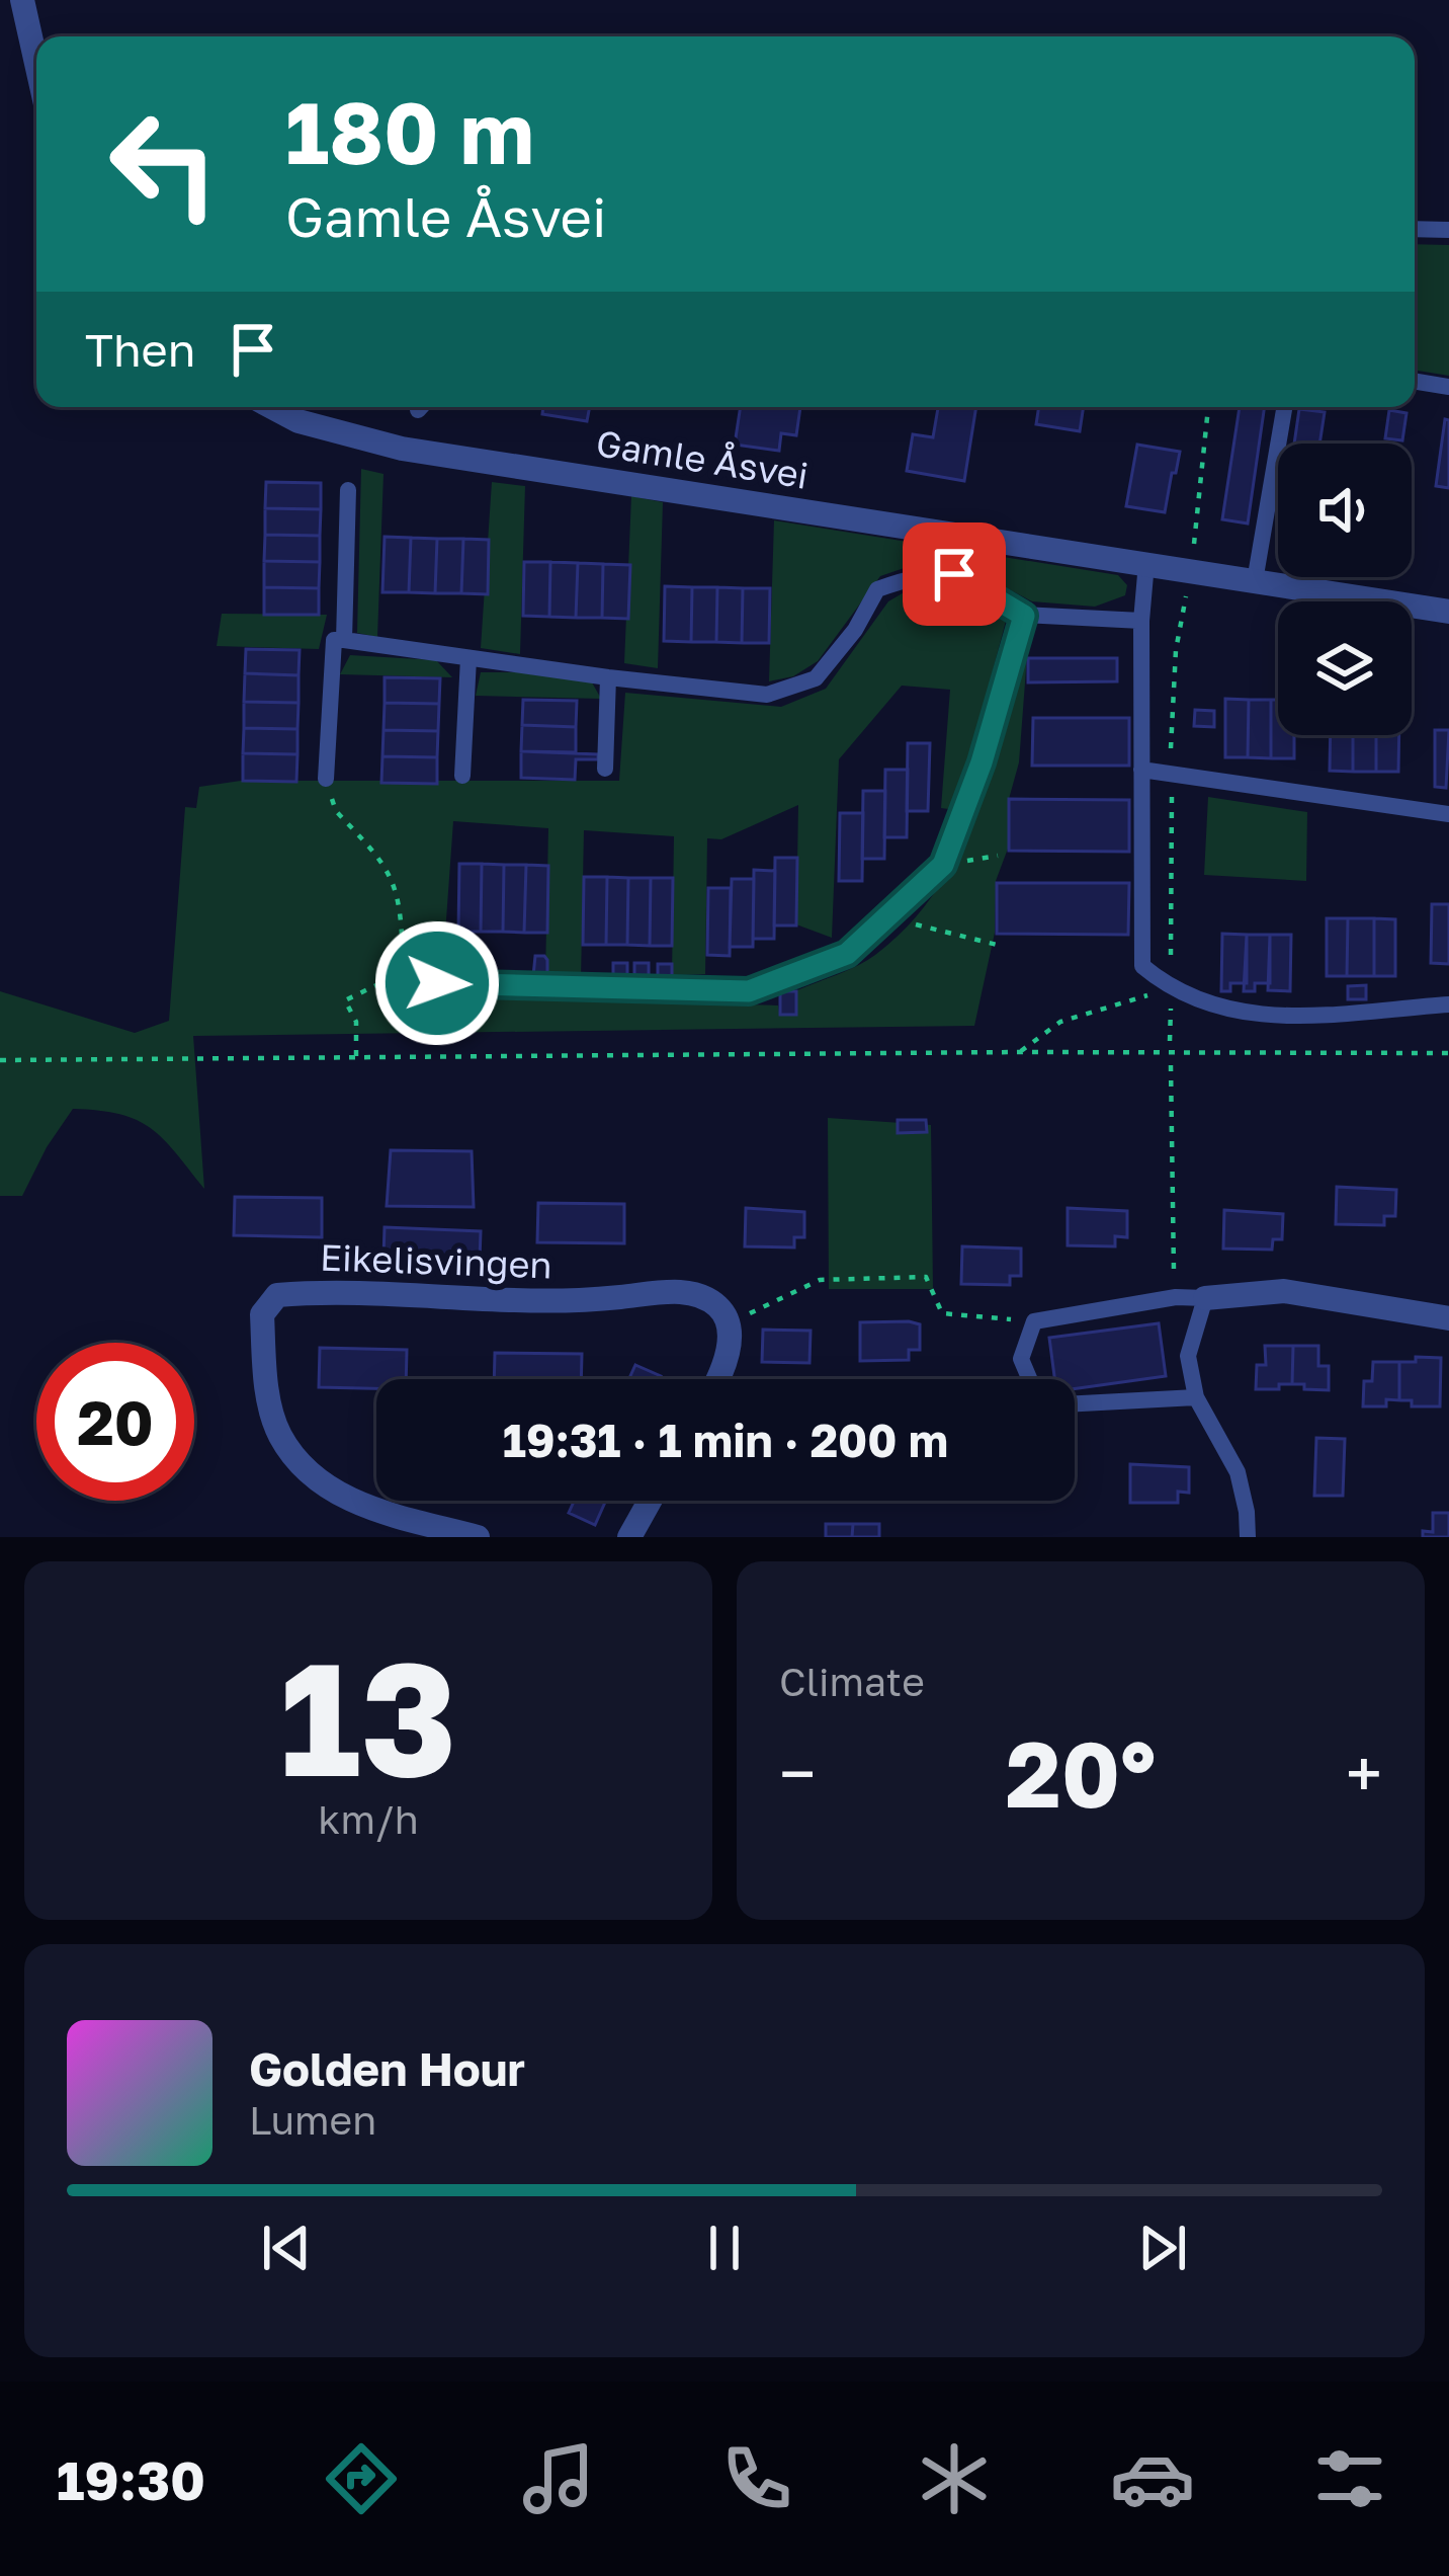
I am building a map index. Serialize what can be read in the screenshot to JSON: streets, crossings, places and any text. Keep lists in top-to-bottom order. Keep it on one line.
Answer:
{"streets":{"street":["Gamle Åsvei","Eikelisvingen"]},"page":{"turn":["180 m","Gamle Åsvei"],"then":"Then","limit":"20","trip":"19:31 · 1 min · 200 m","tile":[["13","km/h"],"Climate"],"heat":["−","20°","+"],"song":["Golden Hour","Lumen"],"tabs":"19:30"}}
